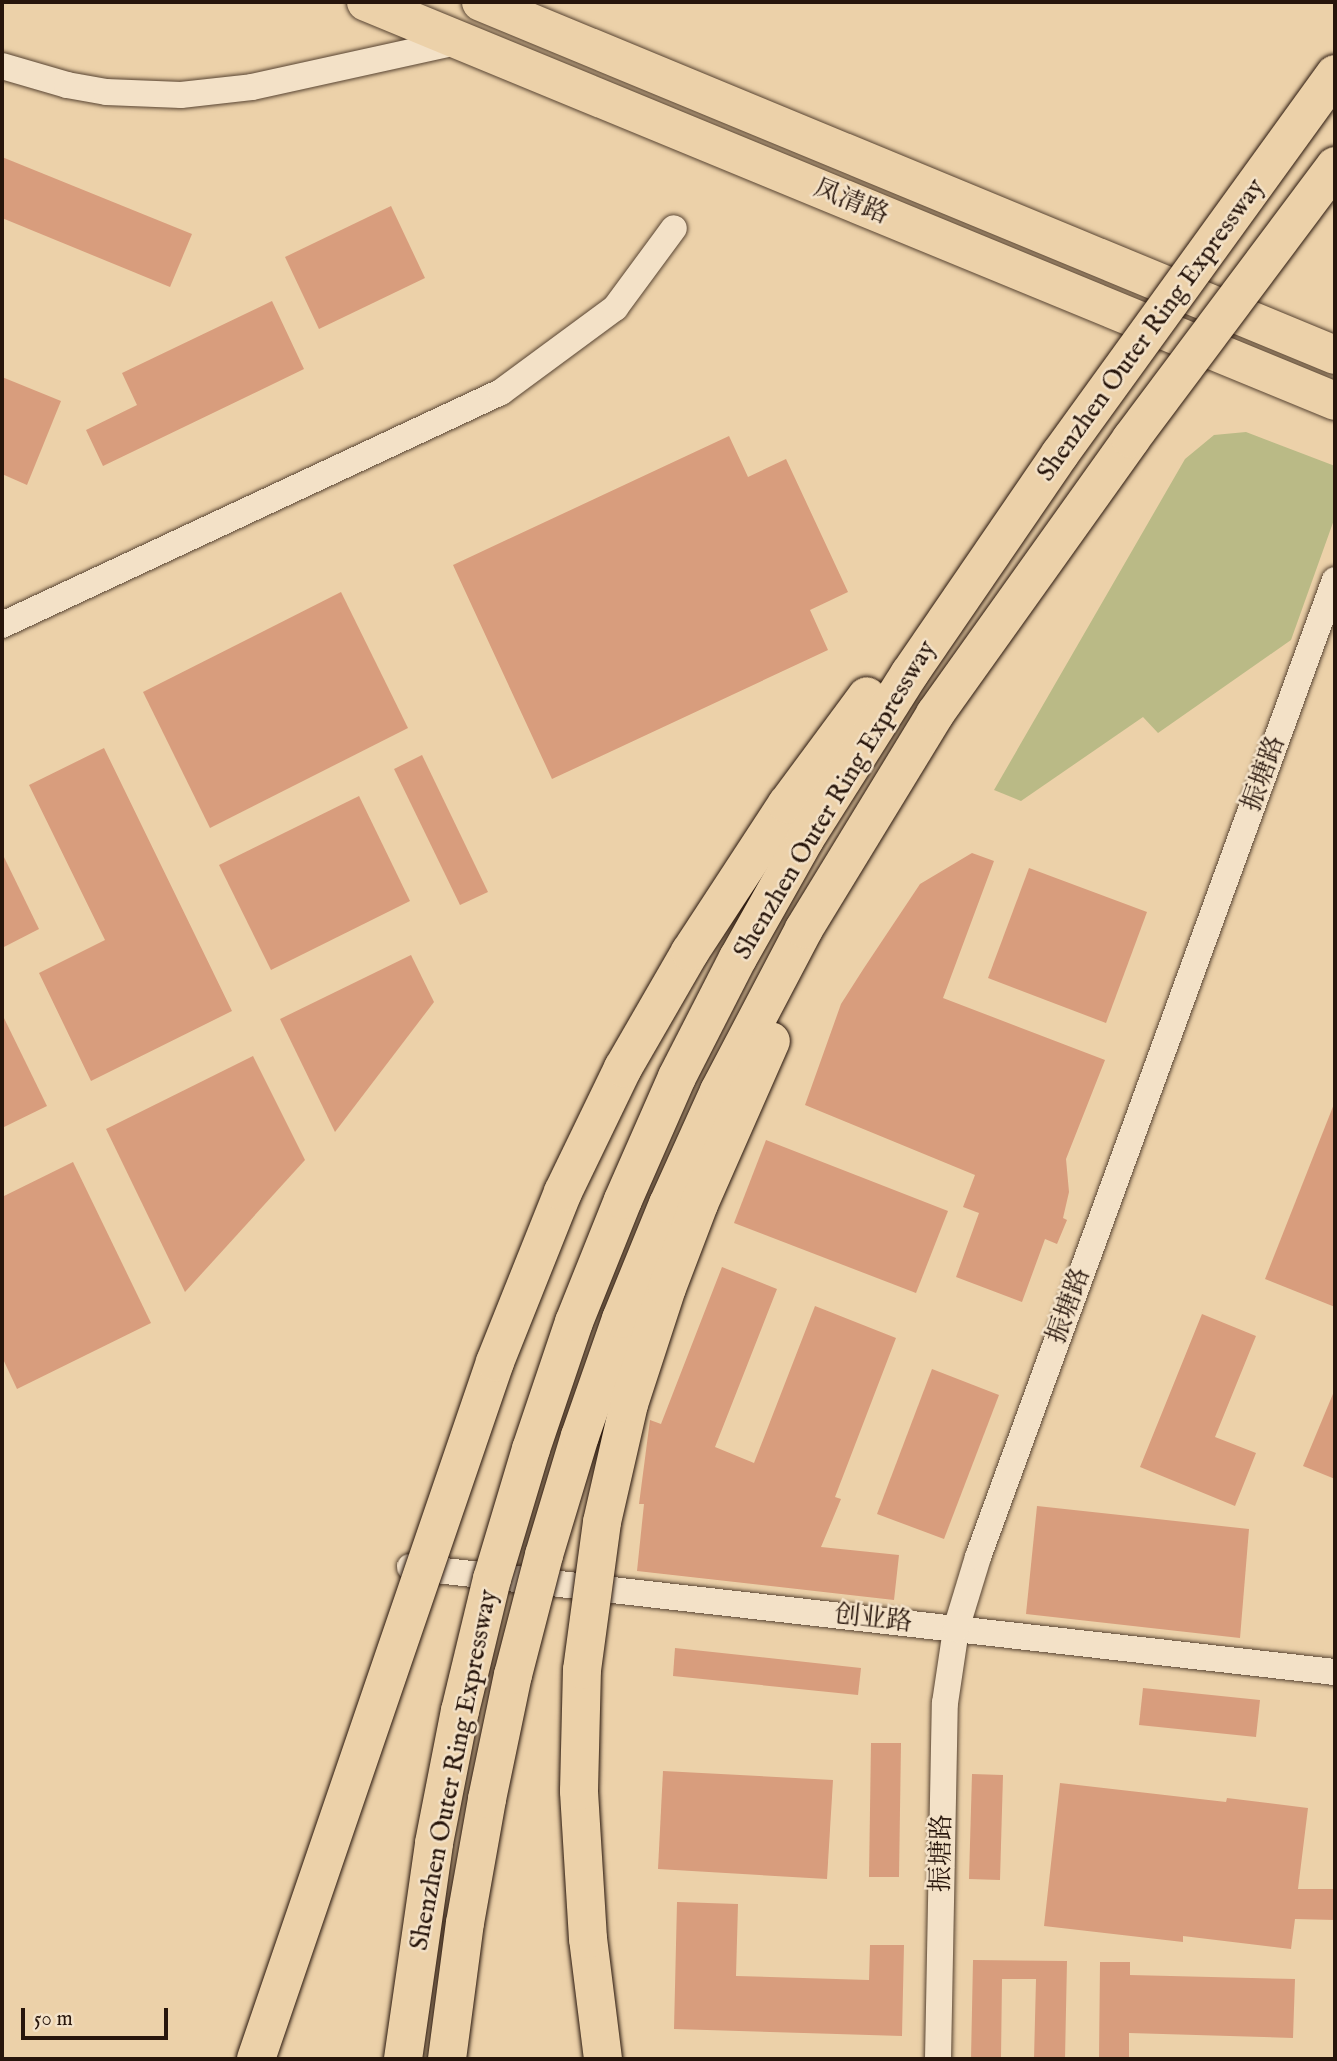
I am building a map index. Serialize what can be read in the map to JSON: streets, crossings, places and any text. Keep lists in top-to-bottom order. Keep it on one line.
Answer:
{"streets":{"highway":["凤清路","Shenzhen Outer Ring Expressway"],"street":["振塘路","创业路"]},"crossings":[["振塘路","创业路"]],"scale_bar":"50 m"}
